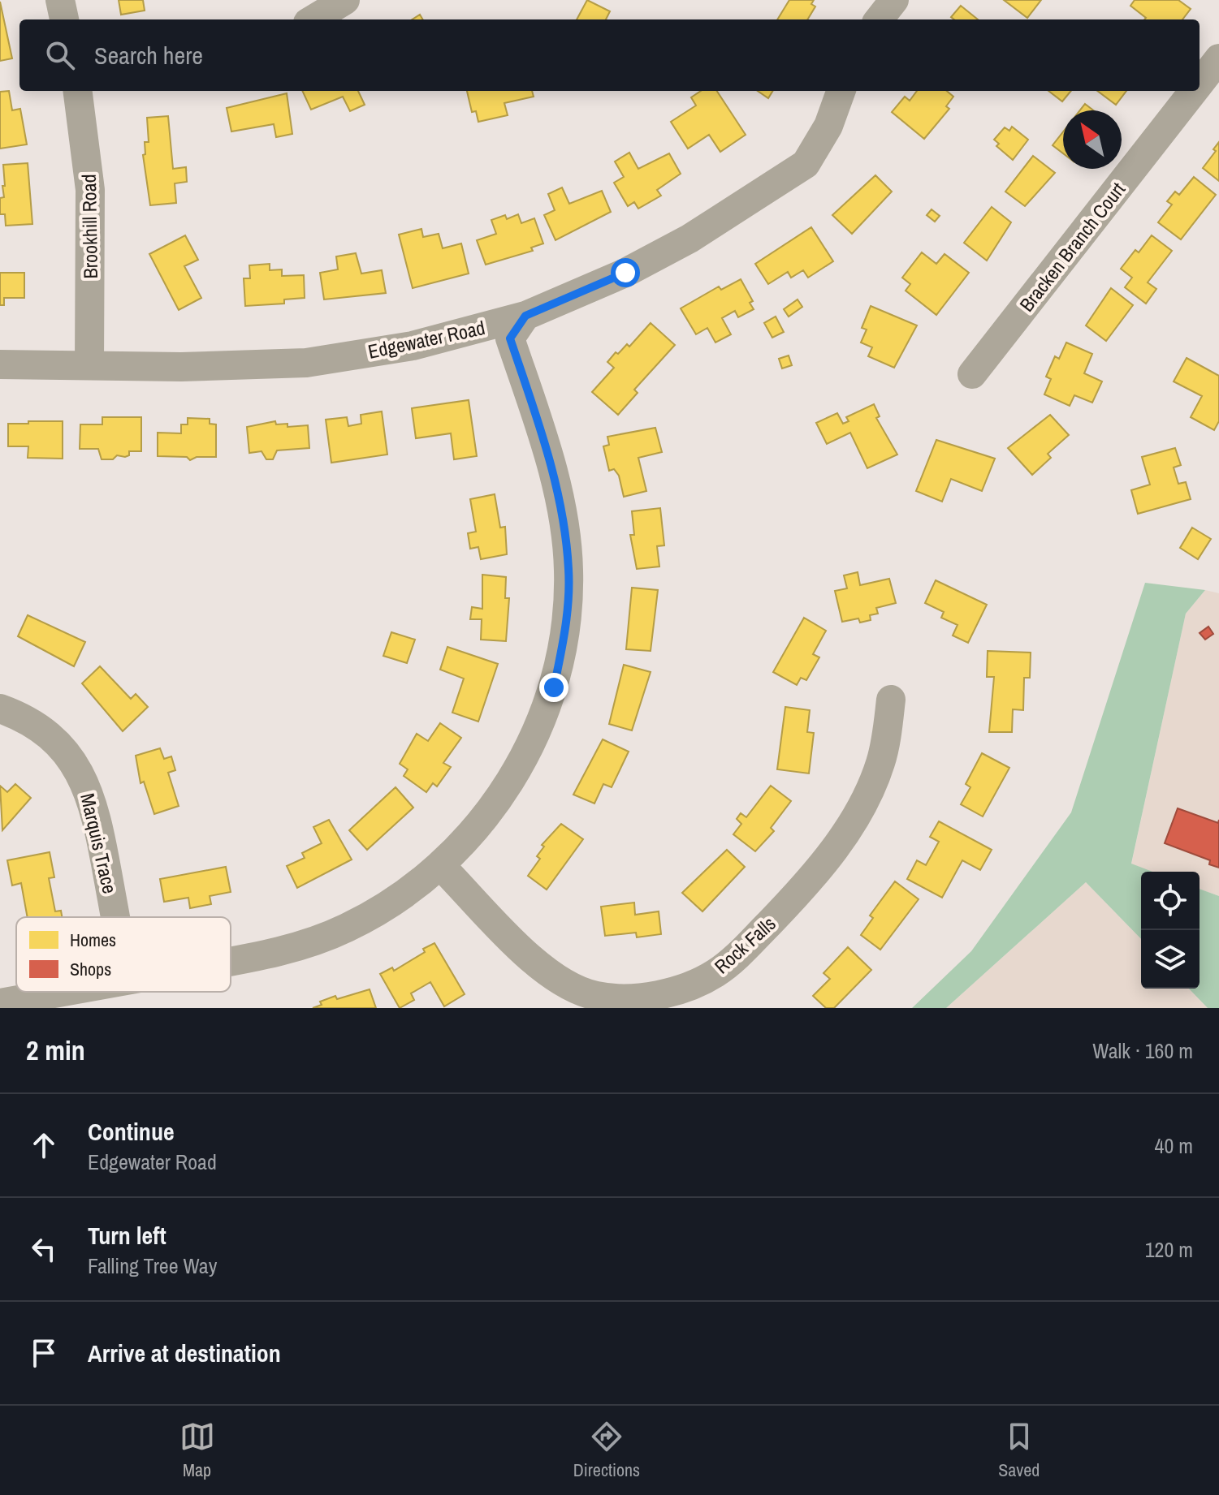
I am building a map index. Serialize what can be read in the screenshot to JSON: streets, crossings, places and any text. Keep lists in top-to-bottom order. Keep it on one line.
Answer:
{"streets":{"street":["Brookhill Road","Bracken Branch Court","Edgewater Road","Marquis Trace","Rock Falls"]},"crossings":[["Brookhill Road","Edgewater Road"]],"legend":["Homes","Shops"],"north":"top left","page":{"search":"Search here","heading":["2 min","Walk · 160 m"],"list":[["Continue","Edgewater Road","40 m"],["Turn left","Falling Tree Way","120 m"],"Arrive at destination"],"nav":["Map","Directions","Saved"]}}
